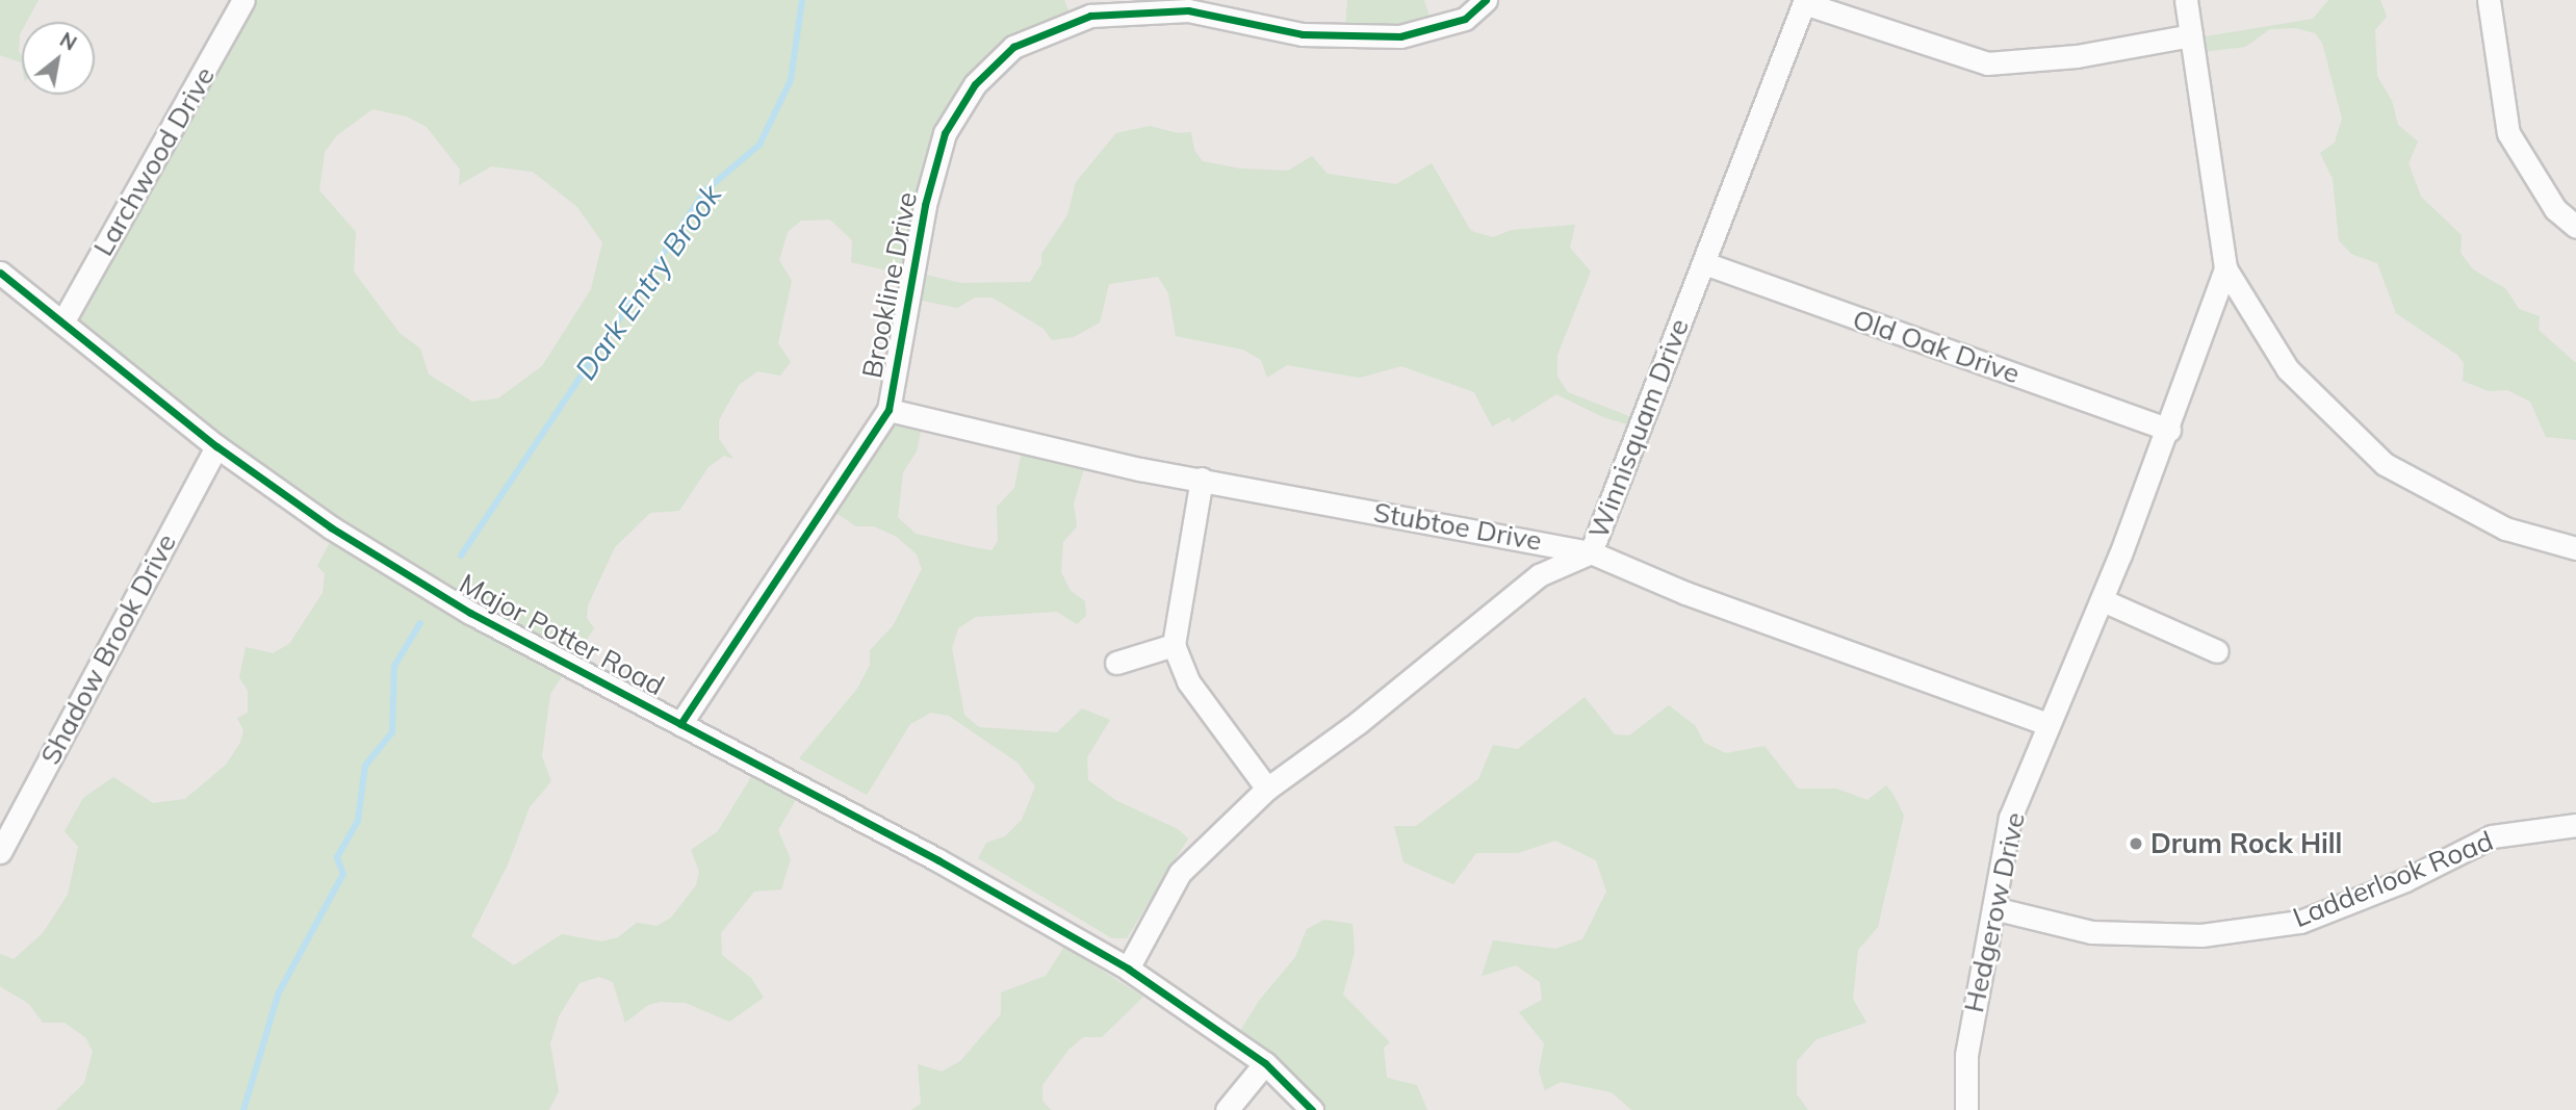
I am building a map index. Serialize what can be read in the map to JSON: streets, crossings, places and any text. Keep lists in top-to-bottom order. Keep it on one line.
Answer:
{"streets":{"street":["Larchwood Drive","Brookline Drive","Old Oak Drive","Winnisquam Drive","Stubtoe Drive","Major Potter Road","Shadow Brook Drive","Ladderlook Road","Hedgerow Drive"]},"crossings":[["Larchwood Drive","Major Potter Road"],["Brookline Drive","Stubtoe Drive"],["Brookline Drive","Major Potter Road"],["Old Oak Drive","Winnisquam Drive"],["Old Oak Drive","Hedgerow Drive"],["Winnisquam Drive","Stubtoe Drive"],["Winnisquam Drive","Major Potter Road"],["Stubtoe Drive","Hedgerow Drive"],["Major Potter Road","Shadow Brook Drive"],["Ladderlook Road","Hedgerow Drive"]],"water":["Dark Entry Brook"],"places":["Drum Rock Hill"],"north":"top right"}
